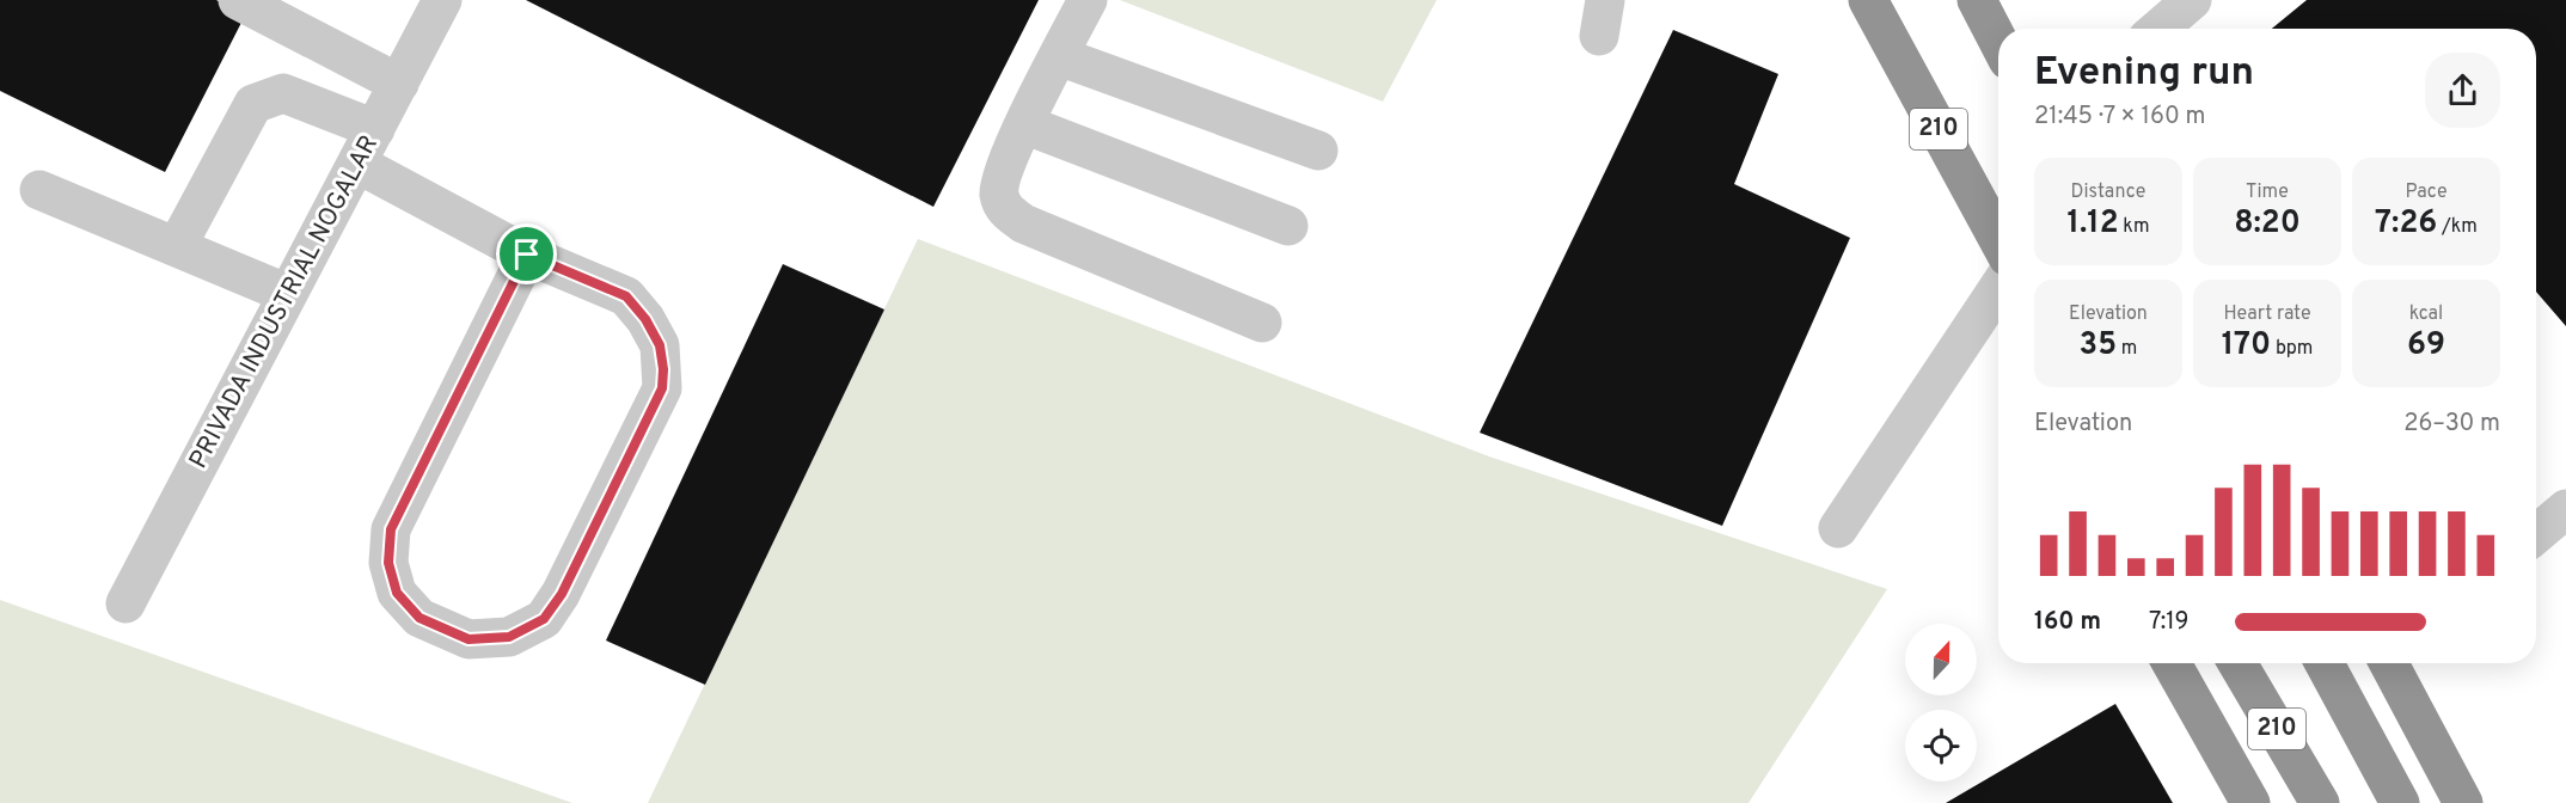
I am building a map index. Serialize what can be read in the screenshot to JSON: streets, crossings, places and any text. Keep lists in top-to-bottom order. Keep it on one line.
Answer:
{"streets":{"highway":["210"],"street":["PRIVADA INDUSTRIAL NOGALAR"]},"north":"top","page":{"heading":["Evening run","21:45 · 7 × 160 m"],"stats":[["Distance","1.12 km"],["Time","8:20"],["Pace","7:26 /km"],["Elevation","35 m"],["Heart rate","170 bpm"],["kcal","69"]],"chart":["Elevation","26–30 m"],"list":[{"name":"160 m","note":"7:19"}]}}
